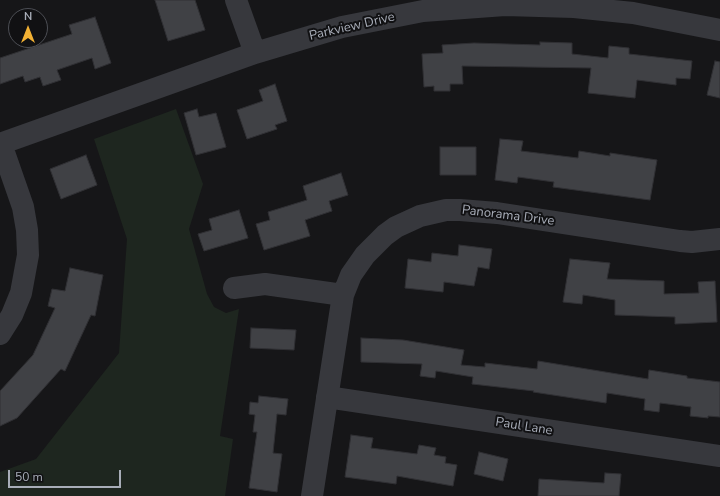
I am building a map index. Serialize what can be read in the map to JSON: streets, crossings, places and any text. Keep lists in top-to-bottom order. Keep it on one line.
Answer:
{"streets":{"street":["Parkview Drive","Panorama Drive","Paul Lane"]},"crossings":[["Panorama Drive","Paul Lane"]],"scale_bar":"50 m","north":"top"}
